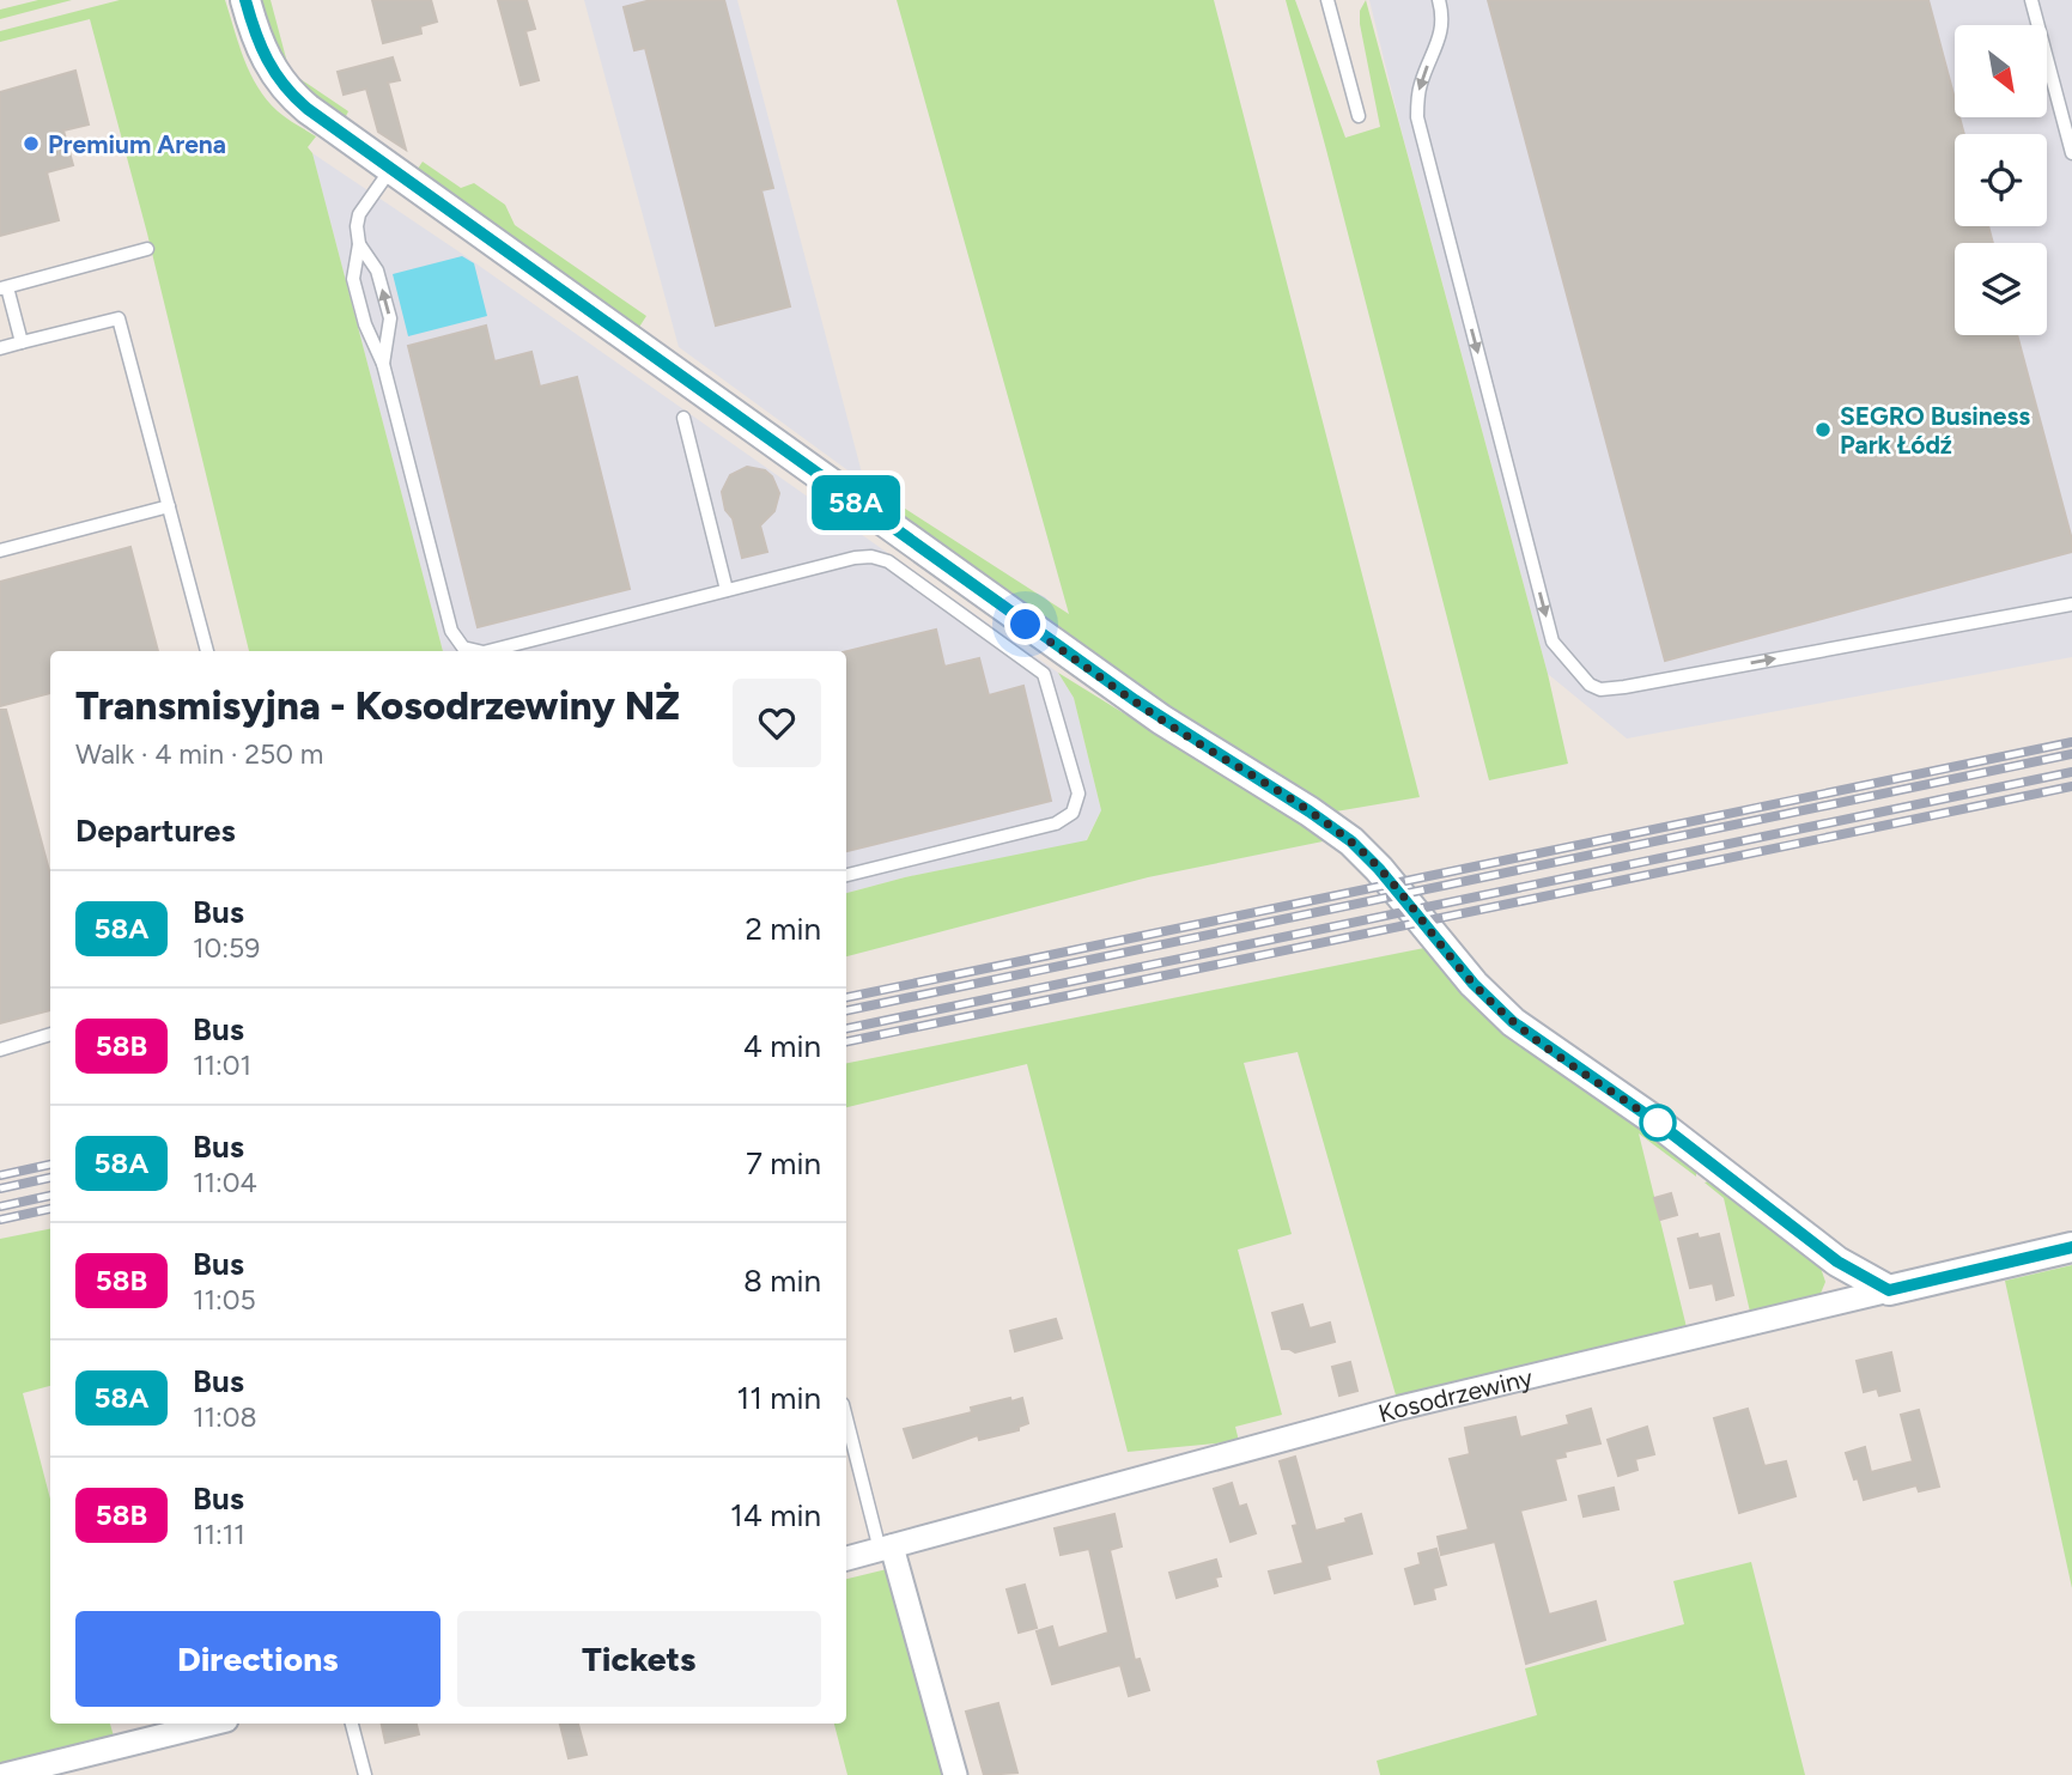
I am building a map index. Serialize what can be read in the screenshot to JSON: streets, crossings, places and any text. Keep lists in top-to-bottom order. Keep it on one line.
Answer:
{"streets":{"street":["Kosodrzewiny"]},"places":["Premium Arena","SEGRO Business Park Łódź"],"lines":["bus line 58A"],"north":"bottom right","page":{"on_map":"58A","heading":[["Transmisyjna - Kosodrzewiny NŻ","Walk · 4 min · 250 m"],"Departures"],"list":[{"mark":"58A","name":"Bus","note":"10:59","value":"2 min"},{"mark":"58B","name":"Bus","note":"11:01","value":"4 min"},{"mark":"58A","name":"Bus","note":"11:04","value":"7 min"},{"mark":"58B","name":"Bus","note":"11:05","value":"8 min"},{"mark":"58A","name":"Bus","note":"11:08","value":"11 min"},{"mark":"58B","name":"Bus","note":"11:11","value":"14 min"}],"buttons":["Directions","Tickets"]}}
